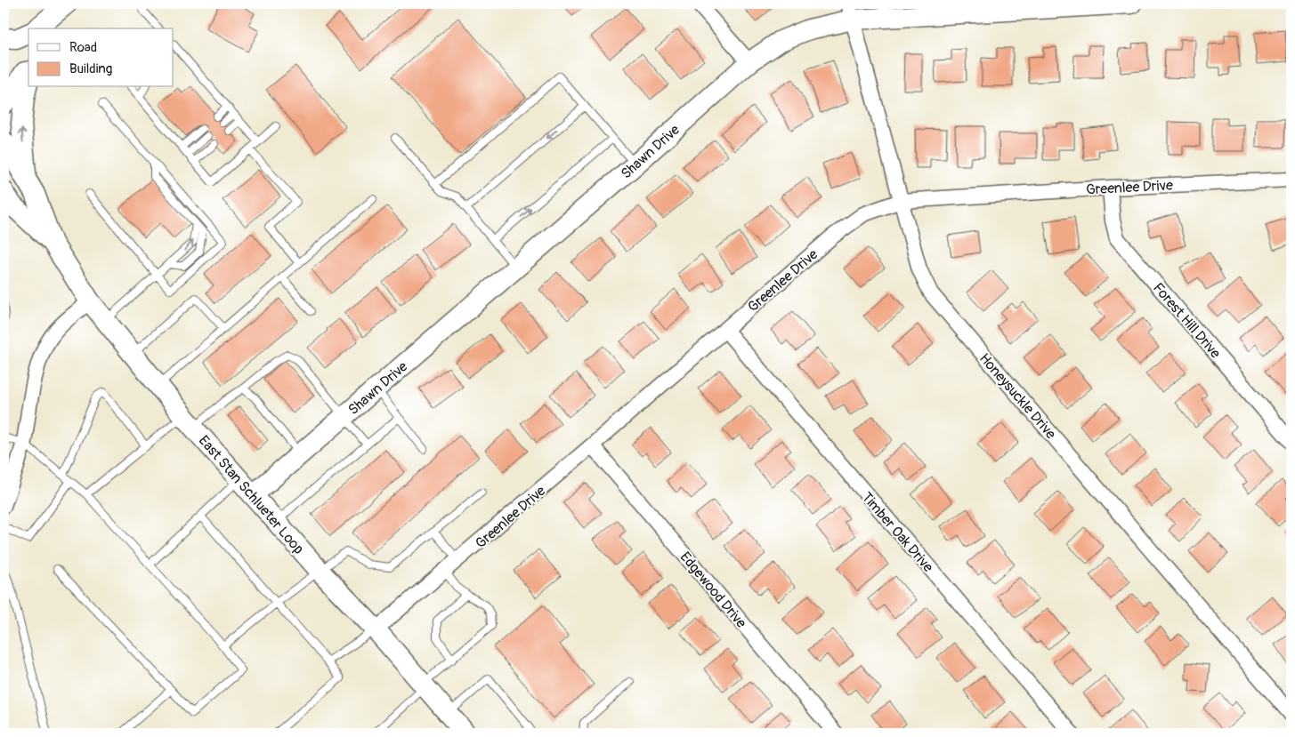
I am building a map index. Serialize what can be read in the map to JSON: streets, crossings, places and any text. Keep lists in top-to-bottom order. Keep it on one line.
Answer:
{"streets":{"main road":["Shawn Drive","East Stan Schlueter Loop"],"street":["Greenlee Drive","Forest Hill Drive","Honeysuckle Drive","Timber Oak Drive","Edgewood Drive"]},"crossings":[["Shawn Drive","Honeysuckle Drive"],["Shawn Drive","East Stan Schlueter Loop"],["Greenlee Drive","Forest Hill Drive"],["Greenlee Drive","Honeysuckle Drive"],["Greenlee Drive","East Stan Schlueter Loop"],["Greenlee Drive","Timber Oak Drive"],["Greenlee Drive","Edgewood Drive"]],"legend":["Road","Building"]}
